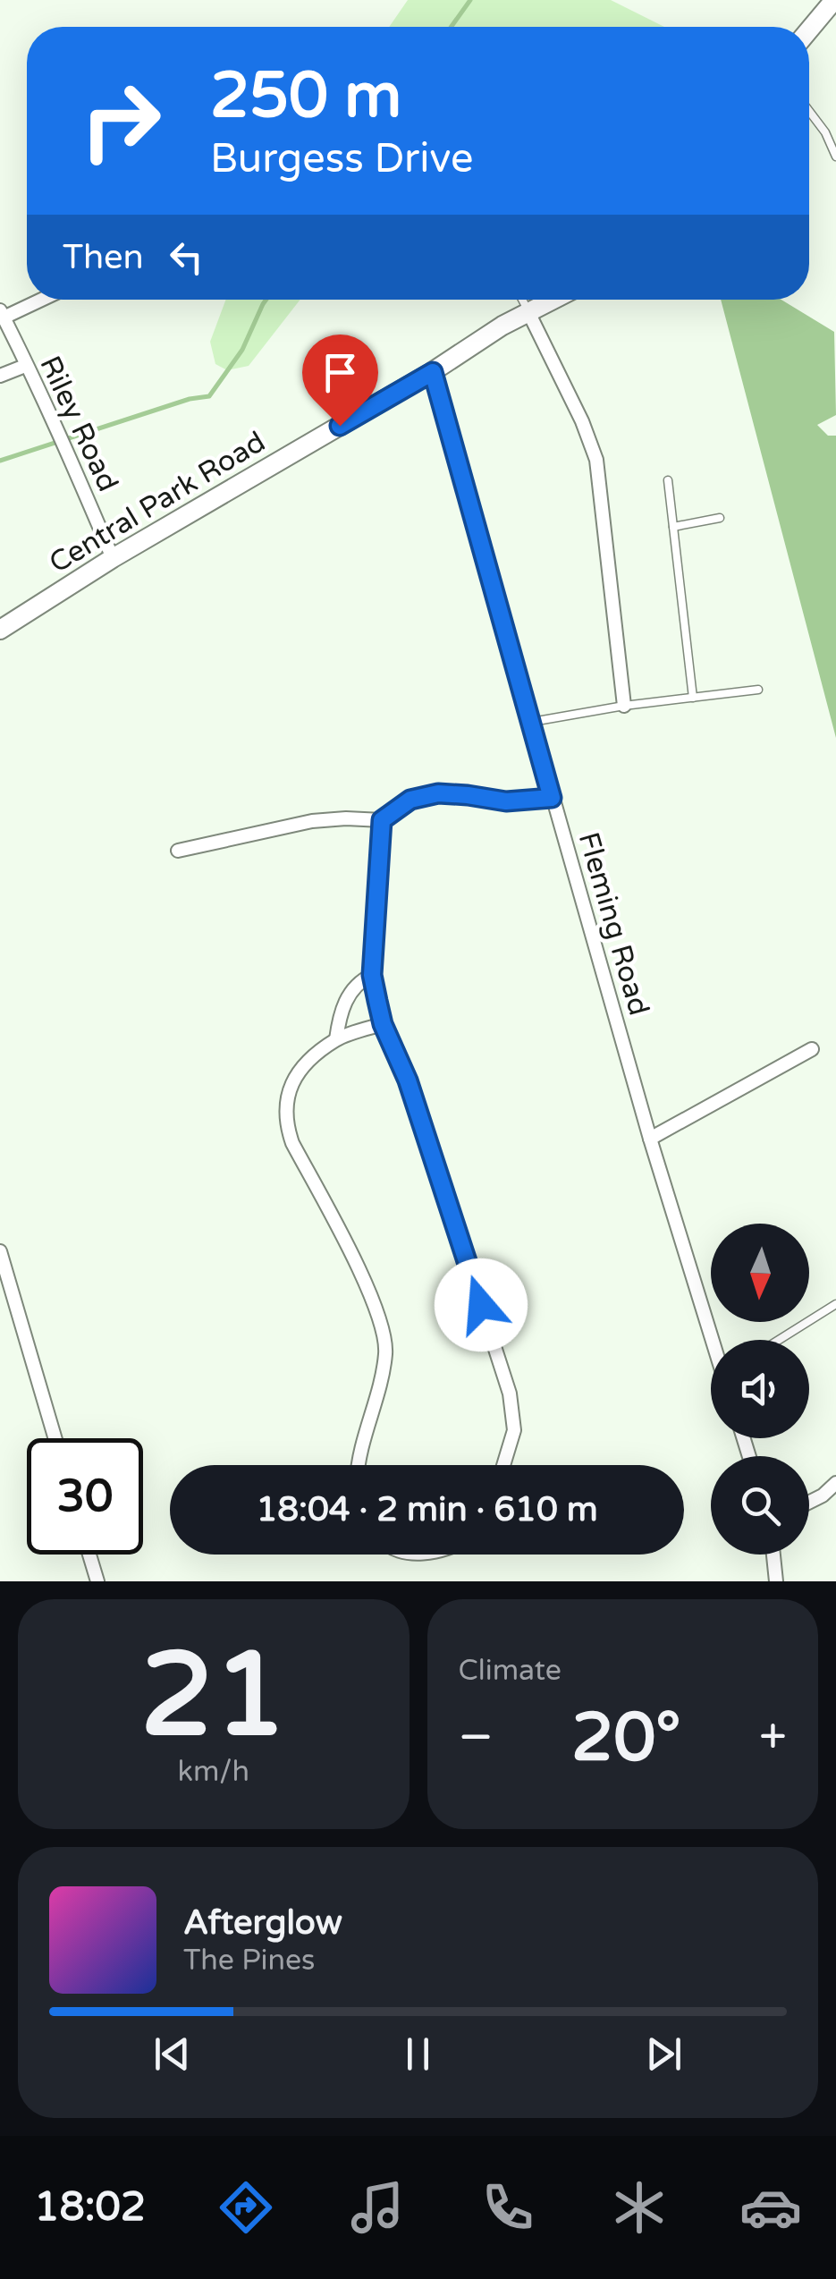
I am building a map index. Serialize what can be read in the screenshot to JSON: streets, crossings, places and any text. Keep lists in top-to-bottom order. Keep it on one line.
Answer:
{"streets":{"street":["Riley Road","Central Park Road","Fleming Road"]},"crossings":[["Riley Road","Central Park Road"],["Central Park Road","Fleming Road"]],"north":"bottom","page":{"turn":["250 m","Burgess Drive"],"then":"Then","limit":"30","trip":"18:04 · 2 min · 610 m","tile":[["21","km/h"],"Climate"],"heat":["−","20°","+"],"song":["Afterglow","The Pines"],"tabs":"18:02"}}
